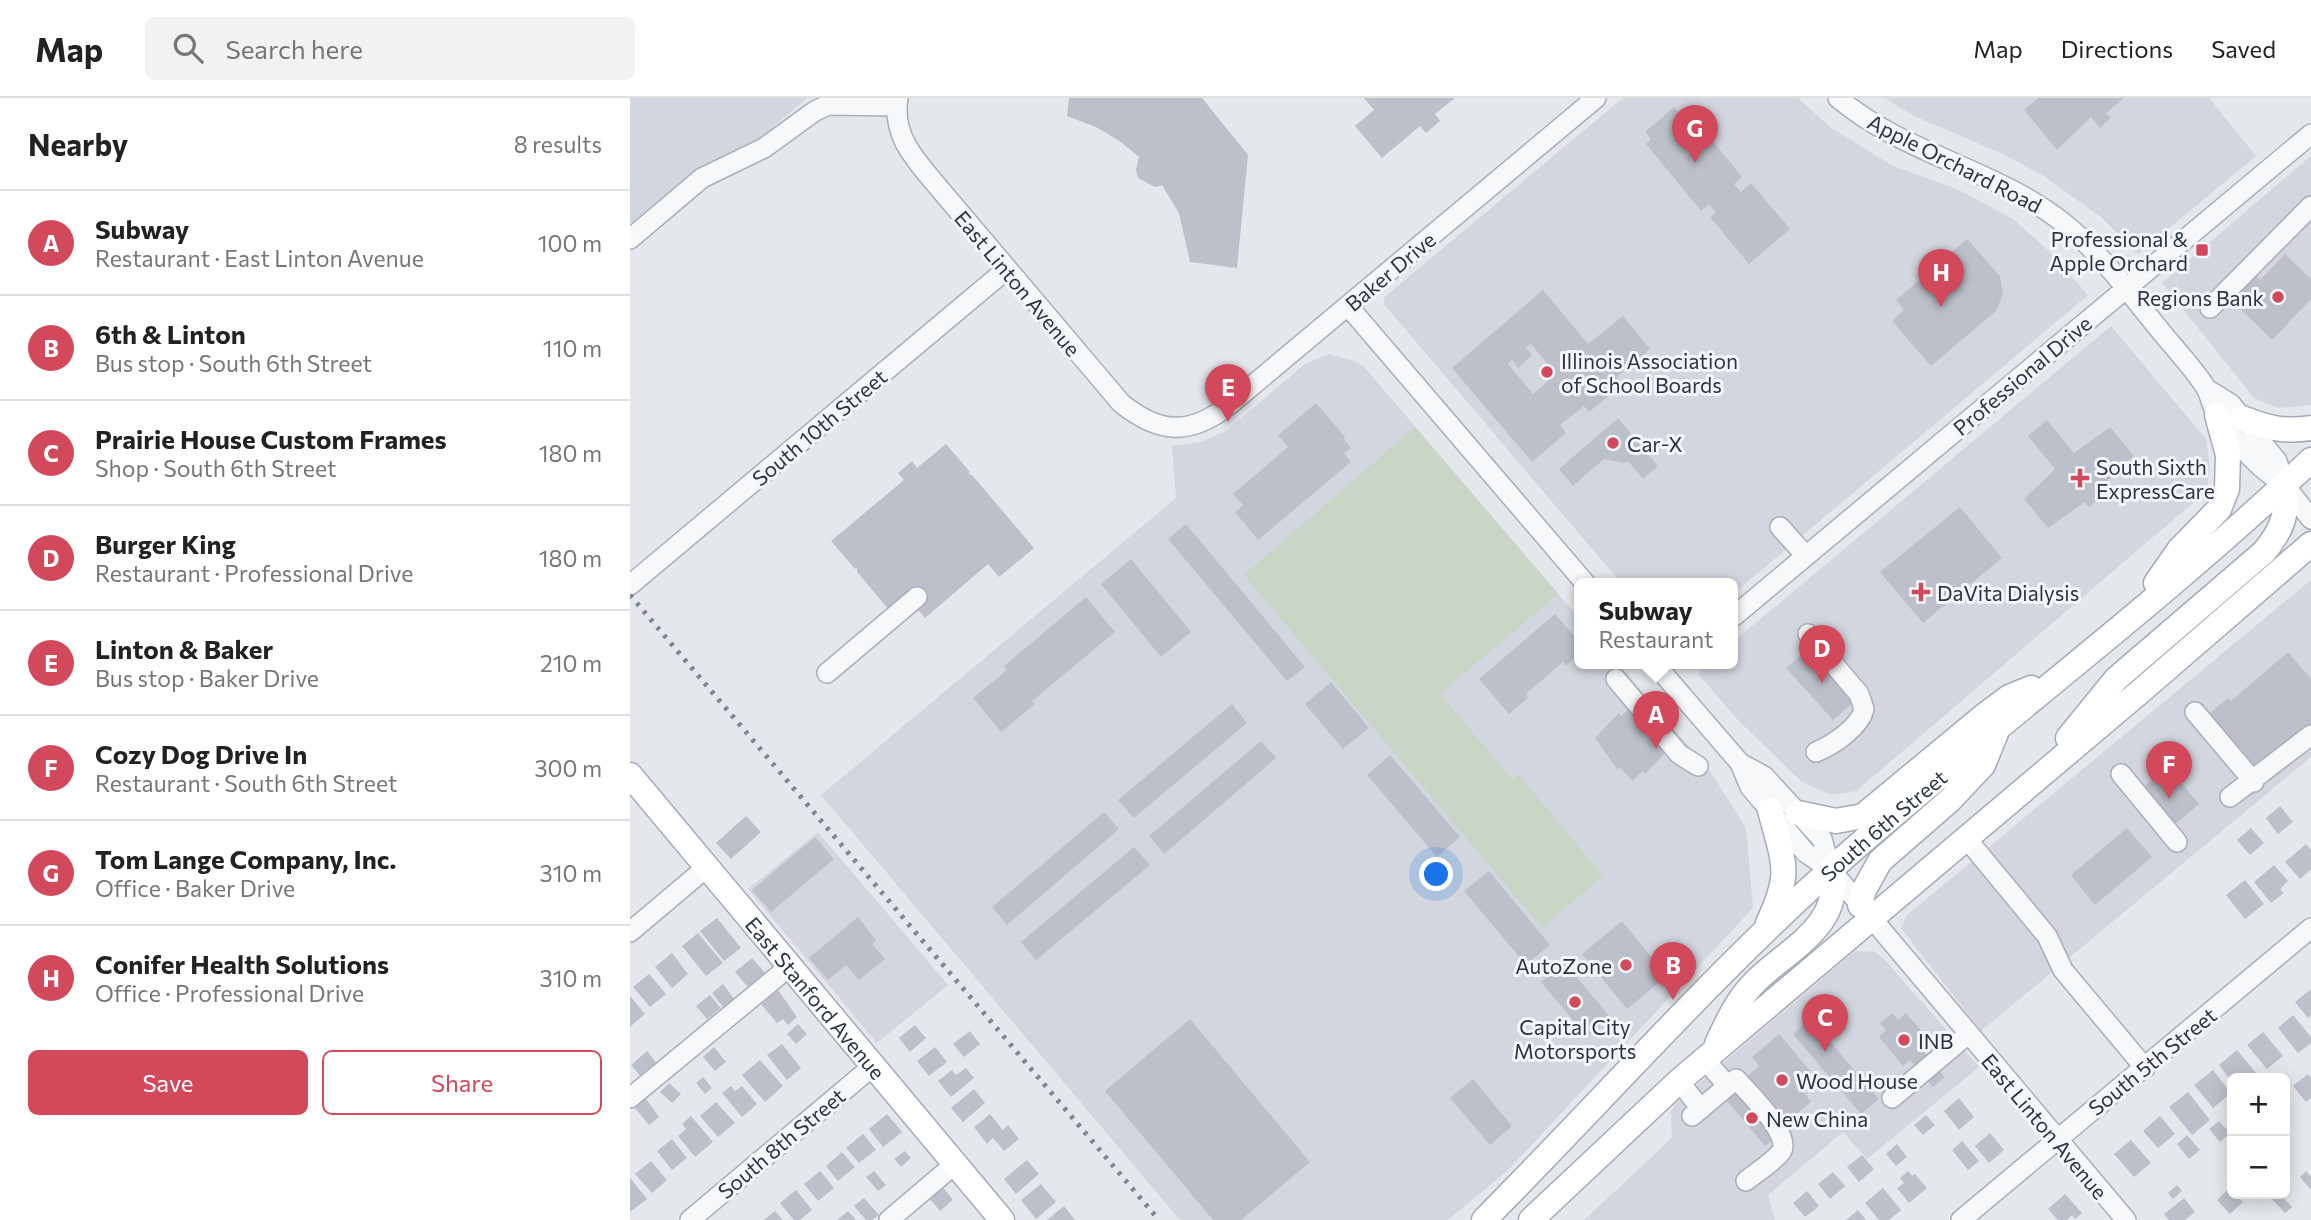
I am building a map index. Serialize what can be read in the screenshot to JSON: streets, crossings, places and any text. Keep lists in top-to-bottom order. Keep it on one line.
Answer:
{"streets":{"main road":["South 6th Street","East Stanford Avenue"],"street":["Apple Orchard Road","Baker Drive","East Linton Avenue","Professional Drive","South 10th Street","South 5th Street","South 8th Street"]},"crossings":[["Apple Orchard Road","Professional Drive"],["Apple Orchard Road","South 6th Street"],["Baker Drive","East Linton Avenue"],["East Linton Avenue","South 10th Street"],["East Linton Avenue","South 6th Street"],["East Linton Avenue","South 5th Street"],["East Stanford Avenue","South 8th Street"]],"places":{"transit":["Professional & Apple Orchard"],"other":["Regions Bank","Illinois Association of School Boards","Car-X","AutoZone","Capital City Motorsports","INB","Wood House","New China"],"health":["South Sixth ExpressCare","DaVita Dialysis"]},"page":{"header":"Map","search":"Search here","nav":["Map","Directions","Saved"],"heading":["Nearby","8 results"],"pins":["G","H","E","D","A","F","B","C"],"list":[{"mark":"A","name":"Subway","note":"Restaurant · East Linton Avenue","value":"100 m"},{"mark":"B","name":"6th & Linton","note":"Bus stop · South 6th Street","value":"110 m"},{"mark":"C","name":"Prairie House Custom Frames","note":"Shop · South 6th Street","value":"180 m"},{"mark":"D","name":"Burger King","note":"Restaurant · Professional Drive","value":"180 m"},{"mark":"E","name":"Linton & Baker","note":"Bus stop · Baker Drive","value":"210 m"},{"mark":"F","name":"Cozy Dog Drive In","note":"Restaurant · South 6th Street","value":"300 m"},{"mark":"G","name":"Tom Lange Company, Inc.","note":"Office · Baker Drive","value":"310 m"},{"mark":"H","name":"Conifer Health Solutions","note":"Office · Professional Drive","value":"310 m"}],"popup":["Subway","Restaurant"],"buttons":["Save","Share"],"map_buttons":["+","−"]}}
